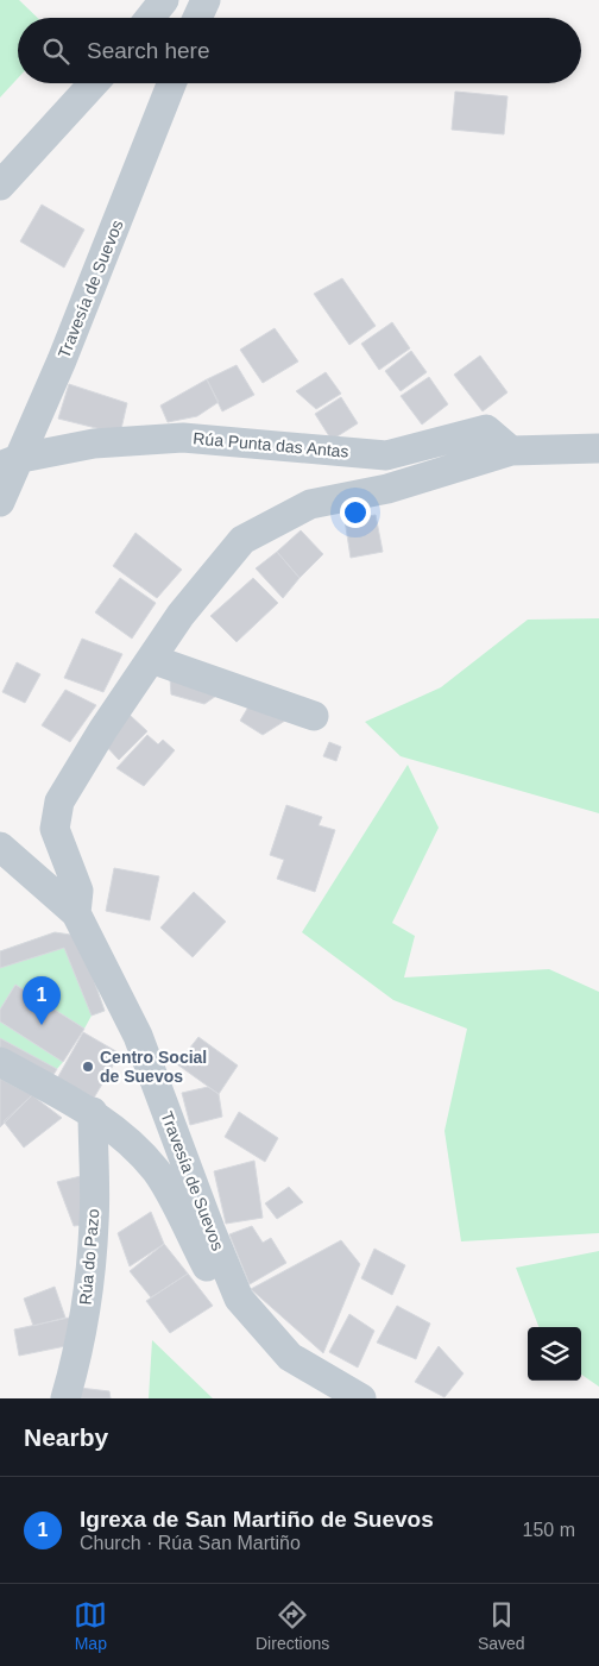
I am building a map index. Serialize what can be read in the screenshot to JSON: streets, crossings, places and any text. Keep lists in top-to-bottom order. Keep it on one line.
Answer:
{"streets":{"street":["Travesía de Suevos","Rúa Punta das Antas","Rúa do Pazo"]},"crossings":[["Travesía de Suevos","Rúa Punta das Antas"]],"places":["Centro Social de Suevos"],"page":{"search":"Search here","pins":"1","heading":"Nearby","list":[{"mark":"1","name":"Igrexa de San Martiño de Suevos","note":"Church · Rúa San Martiño","value":"150 m"}],"nav":["Map","Directions","Saved"]}}
